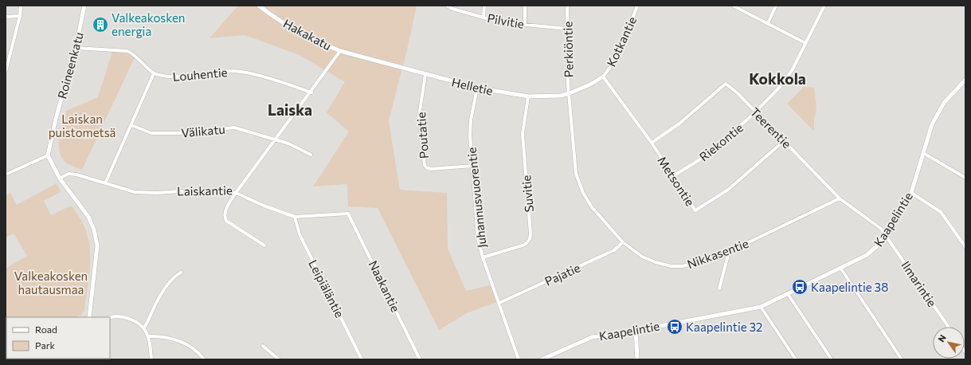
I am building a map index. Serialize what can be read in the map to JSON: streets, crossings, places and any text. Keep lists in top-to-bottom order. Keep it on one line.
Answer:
{"streets":{"street":["Pilvitie","Hakakatu","Kotkantie","Perkiöntie","Roineenkatu","Louhentie","Helletie","Teerentie","Välikatu","Poutatie","Riekontie","Metsontie","Laiskantie","Suvitie","Juhannusvuorentie","Kaapelintie","Nikkasentie","Pajatie","Ilmarintie","Naakantie","Leipiäläntie"]},"crossings":[["Pilvitie","Perkiöntie"],["Hakakatu","Helletie"],["Hakakatu","Laiskantie"],["Kotkantie","Helletie"],["Kotkantie","Metsontie"],["Perkiöntie","Helletie"],["Perkiöntie","Nikkasentie"],["Roineenkatu","Louhentie"],["Louhentie","Laiskantie"],["Helletie","Poutatie"],["Helletie","Metsontie"],["Helletie","Laiskantie"],["Helletie","Suvitie"],["Helletie","Juhannusvuorentie"],["Helletie","Nikkasentie"],["Teerentie","Riekontie"],["Teerentie","Metsontie"],["Teerentie","Kaapelintie"],["Teerentie","Nikkasentie"],["Teerentie","Ilmarintie"],["Välikatu","Laiskantie"],["Poutatie","Juhannusvuorentie"],["Riekontie","Metsontie"],["Suvitie","Juhannusvuorentie"],["Juhannusvuorentie","Pajatie"],["Kaapelintie","Ilmarintie"],["Nikkasentie","Pajatie"],["Naakantie","Leipiäläntie"]],"districts":["Kokkola","Laiska"],"parks":["Laiskan puistometsä","Valkeakosken hautausmaa"],"places":{"building":["Valkeakosken energia"],"bus stop":["Kaapelintie 38","Kaapelintie 32"]},"legend":["Road","Park"],"north":"top left"}
